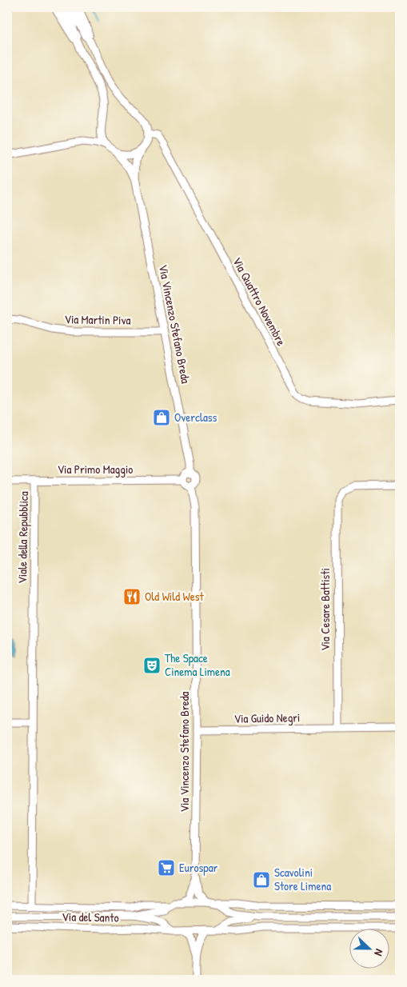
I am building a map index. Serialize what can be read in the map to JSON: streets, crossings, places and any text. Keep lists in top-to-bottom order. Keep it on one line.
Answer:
{"streets":{"street":["Via Quattro Novembre","Via Martin Piva","Via Vincenzo Stefano Breda","Via Primo Maggio","Viale della Repubblica","Via Cesare Battisti","Via Guido Negri","Via del Santo"]},"crossings":[["Via Quattro Novembre","Via Vincenzo Stefano Breda"],["Via Martin Piva","Via Vincenzo Stefano Breda"],["Via Vincenzo Stefano Breda","Via Primo Maggio"],["Via Vincenzo Stefano Breda","Via Guido Negri"],["Via Vincenzo Stefano Breda","Via del Santo"],["Via Primo Maggio","Viale della Repubblica"],["Viale della Repubblica","Via del Santo"],["Via Cesare Battisti","Via Guido Negri"]],"places":{"shop":["Overclass","Scavolini Store Limena"],"restaurant":["Old Wild West"],"theatre":["The Space Cinema Limena"],"supermarket":["Eurospar"]},"north":"right"}
